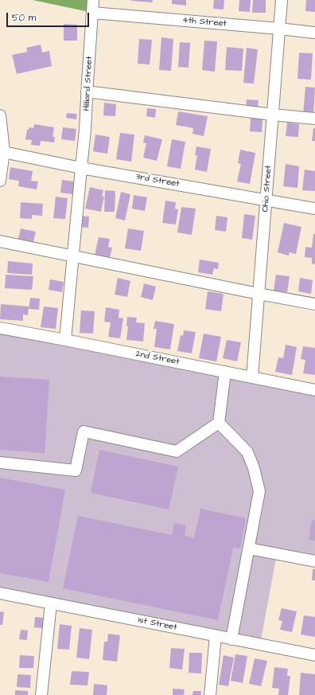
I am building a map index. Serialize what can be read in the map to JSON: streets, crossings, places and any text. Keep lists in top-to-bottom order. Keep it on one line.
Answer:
{"streets":{"street":["4th Street","Hilliard Street","3rd Street","Ohio Street","2nd Street","1st Street"]},"crossings":[["4th Street","Hilliard Street"],["4th Street","Ohio Street"],["Hilliard Street","3rd Street"],["Hilliard Street","2nd Street"],["3rd Street","Ohio Street"],["Ohio Street","2nd Street"]],"scale_bar":"50 m"}
